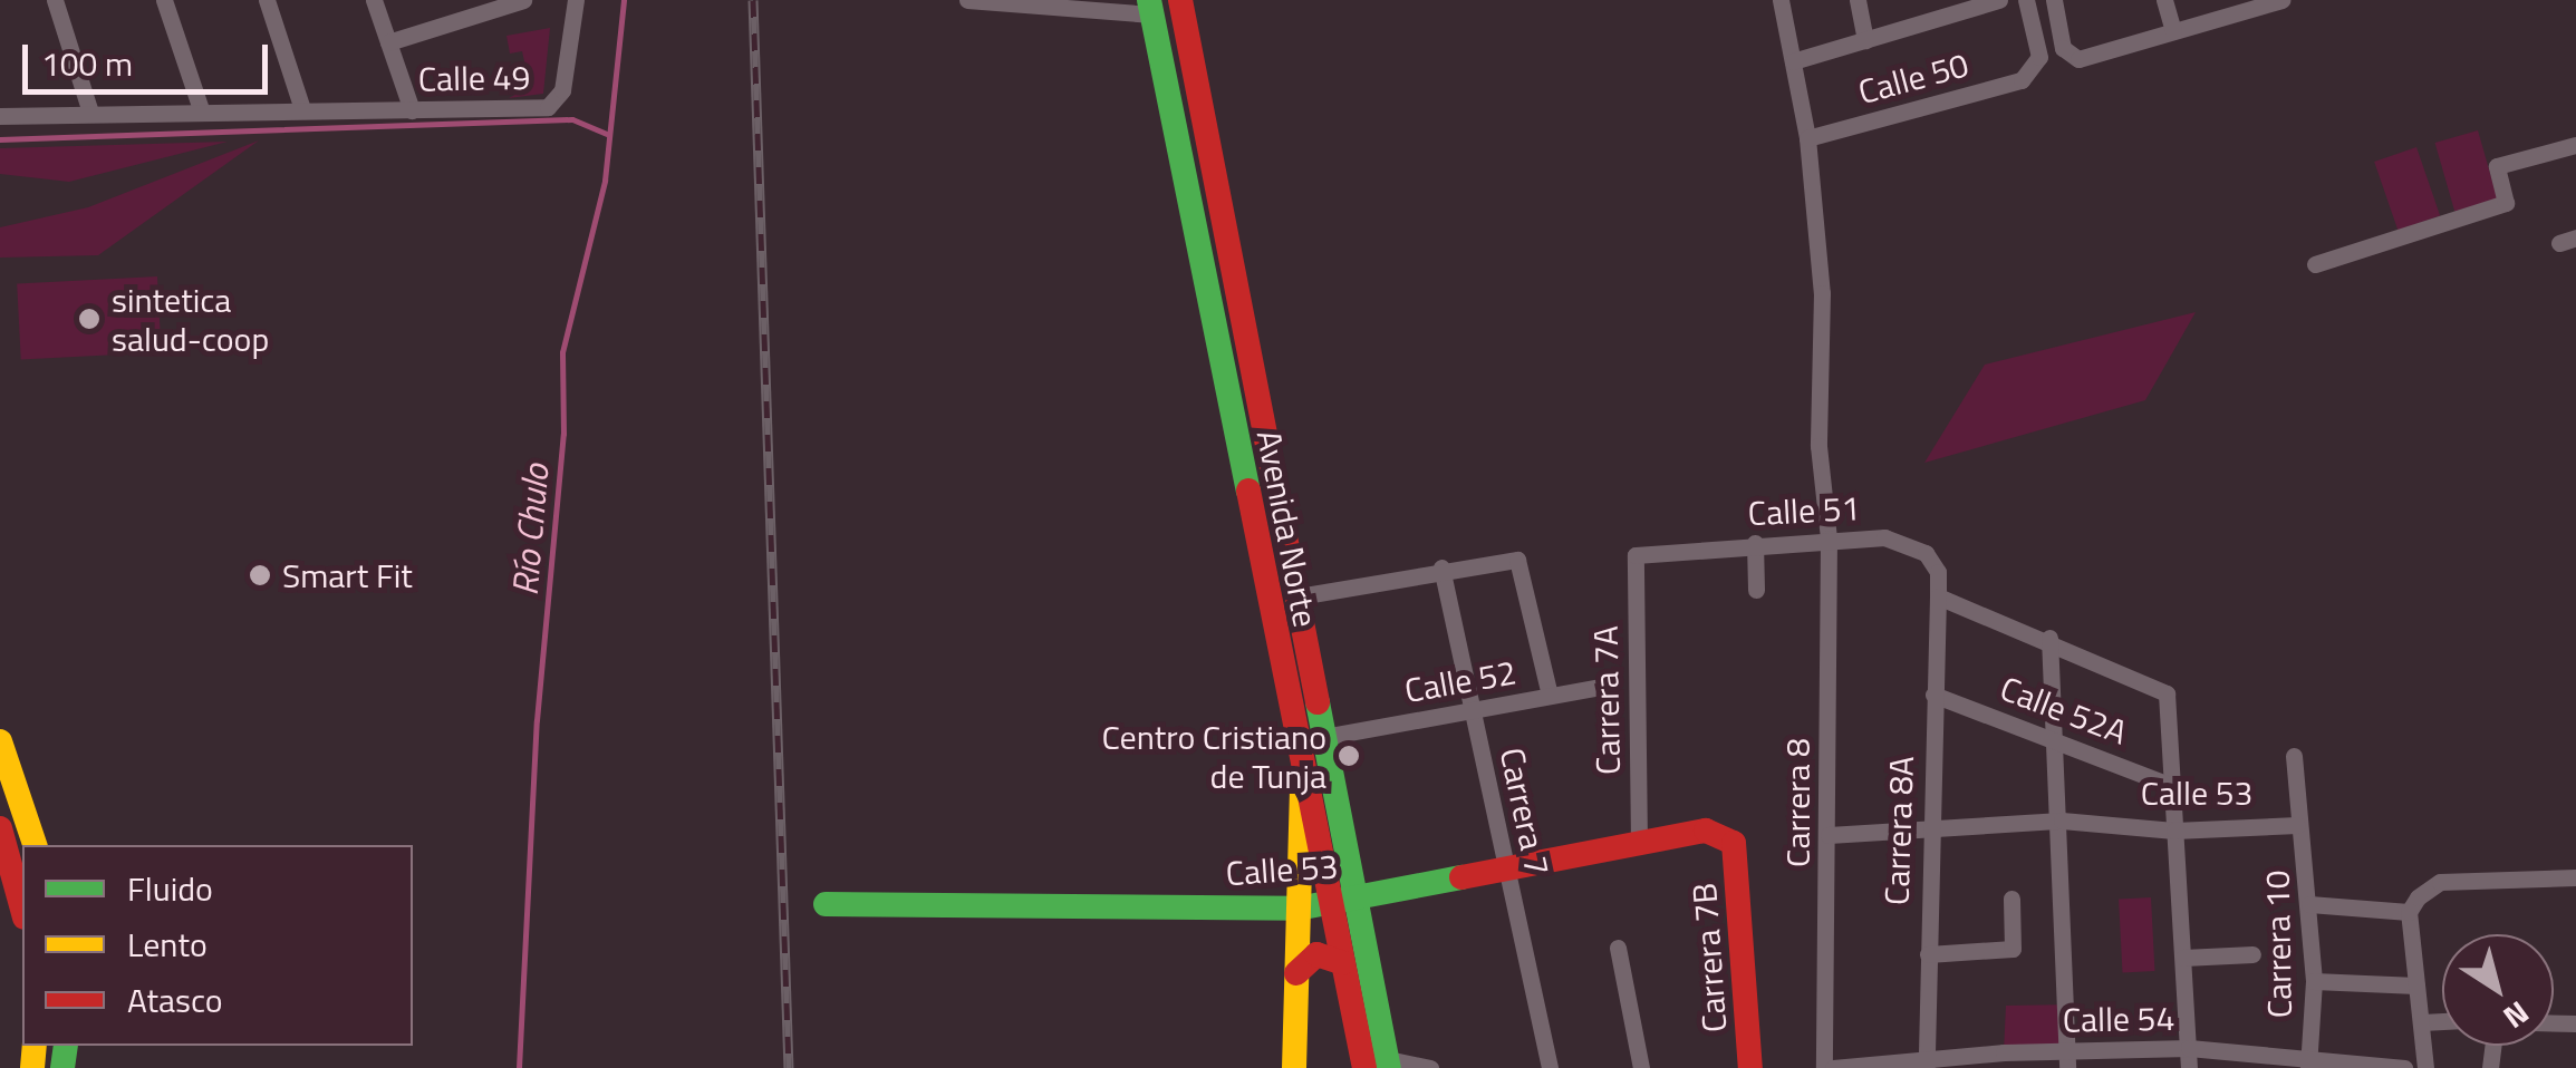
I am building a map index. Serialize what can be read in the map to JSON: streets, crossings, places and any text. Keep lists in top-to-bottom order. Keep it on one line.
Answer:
{"streets":{"main road":["Avenida Norte","Calle 53","Carrera 7B"],"street":["Calle 49","Calle 50","Calle 51","Calle 52","Carrera 7A","Calle 52A","Carrera 8","Carrera 7","Carrera 8A","Carrera 10","Calle 54"]},"crossings":[["Calle 50","Carrera 8"],["Calle 51","Carrera 7A"],["Calle 51","Carrera 8"],["Calle 51","Carrera 8A"],["Avenida Norte","Calle 52"],["Avenida Norte","Calle 53"],["Calle 52","Carrera 7A"],["Calle 52","Carrera 7"],["Carrera 7A","Calle 53"],["Carrera 7A","Carrera 7"],["Calle 52A","Carrera 8A"],["Calle 53","Carrera 8"],["Calle 53","Carrera 7"],["Calle 53","Carrera 8A"],["Calle 53","Carrera 10"],["Calle 53","Carrera 7B"],["Carrera 8","Calle 54"],["Carrera 8A","Calle 54"],["Carrera 10","Calle 54"]],"water":["Río Chulo"],"places":["sintetica salud-coop","Smart Fit","Centro Cristiano de Tunja"],"legend":["Fluido","Lento","Atasco"],"scale_bar":"100 m","north":"bottom right"}
